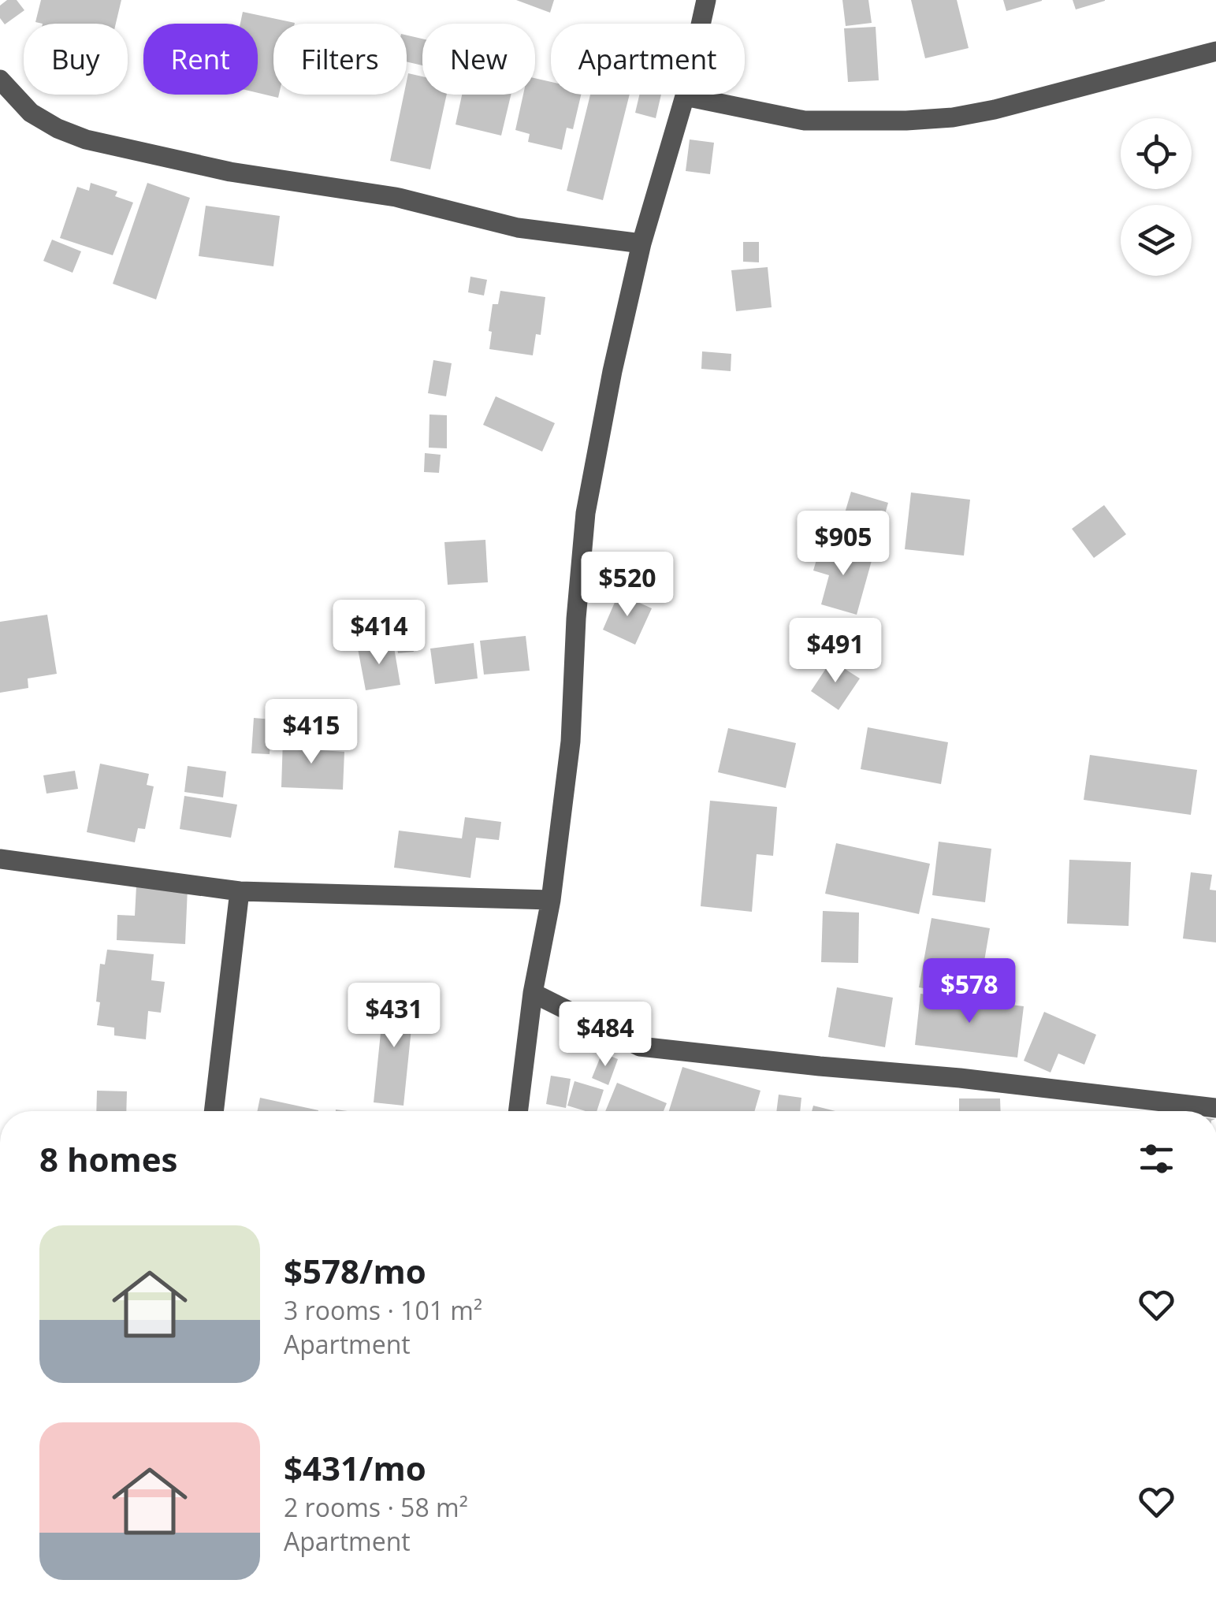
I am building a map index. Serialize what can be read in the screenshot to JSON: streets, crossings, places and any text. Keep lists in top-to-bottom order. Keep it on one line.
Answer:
{"page":{"chip":["Buy","Rent","Filters","New","Apartment"],"price":["$905","$520","$414","$491","$415","$578","$431","$484"],"heading":"8 homes","list":[{"name":"$578/mo","note":"3 rooms · 101 m² · Apartment"},{"name":"$431/mo","note":"2 rooms · 58 m² · Apartment"}]}}
